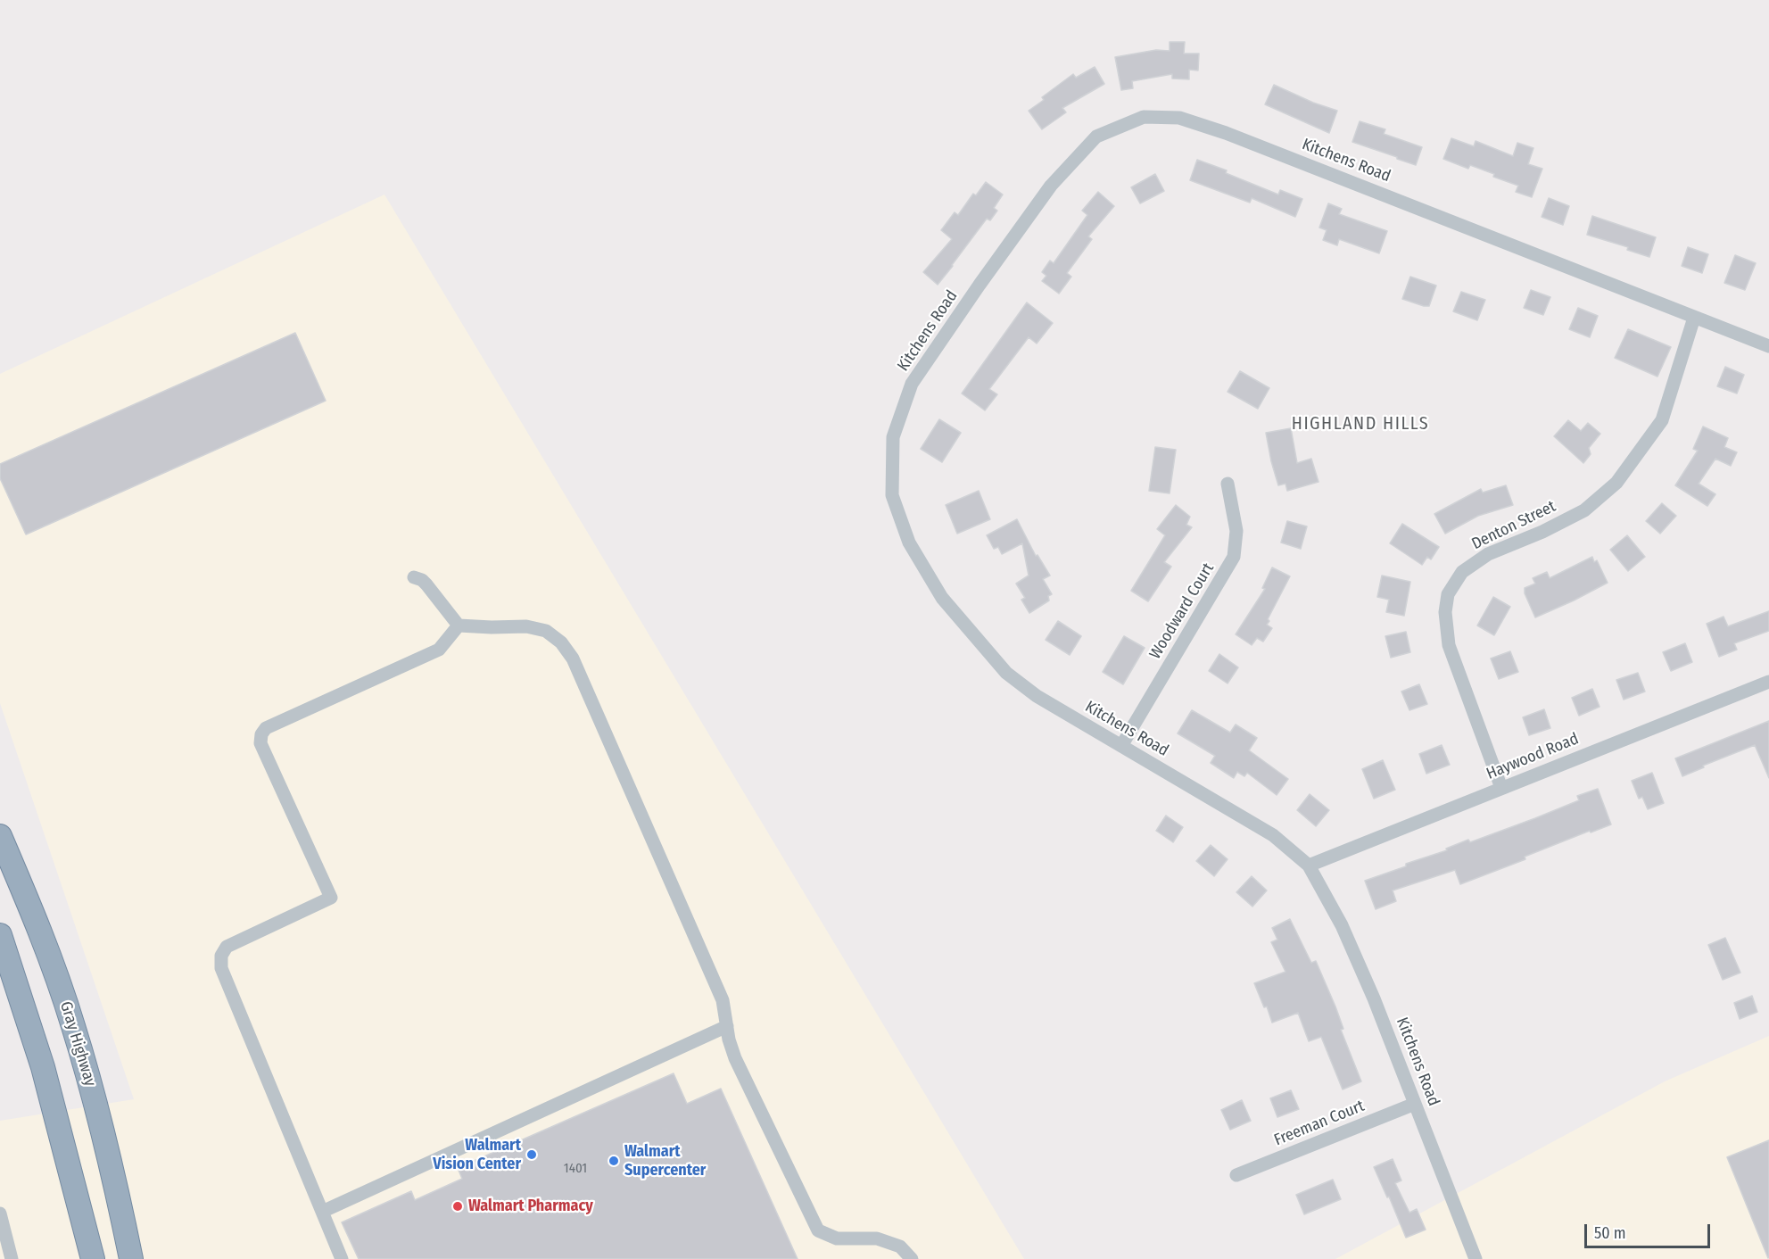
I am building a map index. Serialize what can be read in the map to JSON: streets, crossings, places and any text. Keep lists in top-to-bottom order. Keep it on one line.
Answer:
{"streets":{"highway":["Gray Highway"],"street":["Kitchens Road","Denton Street","Woodward Court","Haywood Road","Freeman Court"]},"crossings":[["Kitchens Road","Denton Street"],["Kitchens Road","Woodward Court"],["Kitchens Road","Haywood Road"],["Kitchens Road","Freeman Court"],["Denton Street","Haywood Road"]],"districts":["HIGHLAND HILLS"],"places":["Walmart Vision Center","Walmart Supercenter","Walmart Pharmacy"],"house_numbers":["1401"],"scale_bar":"50 m"}
